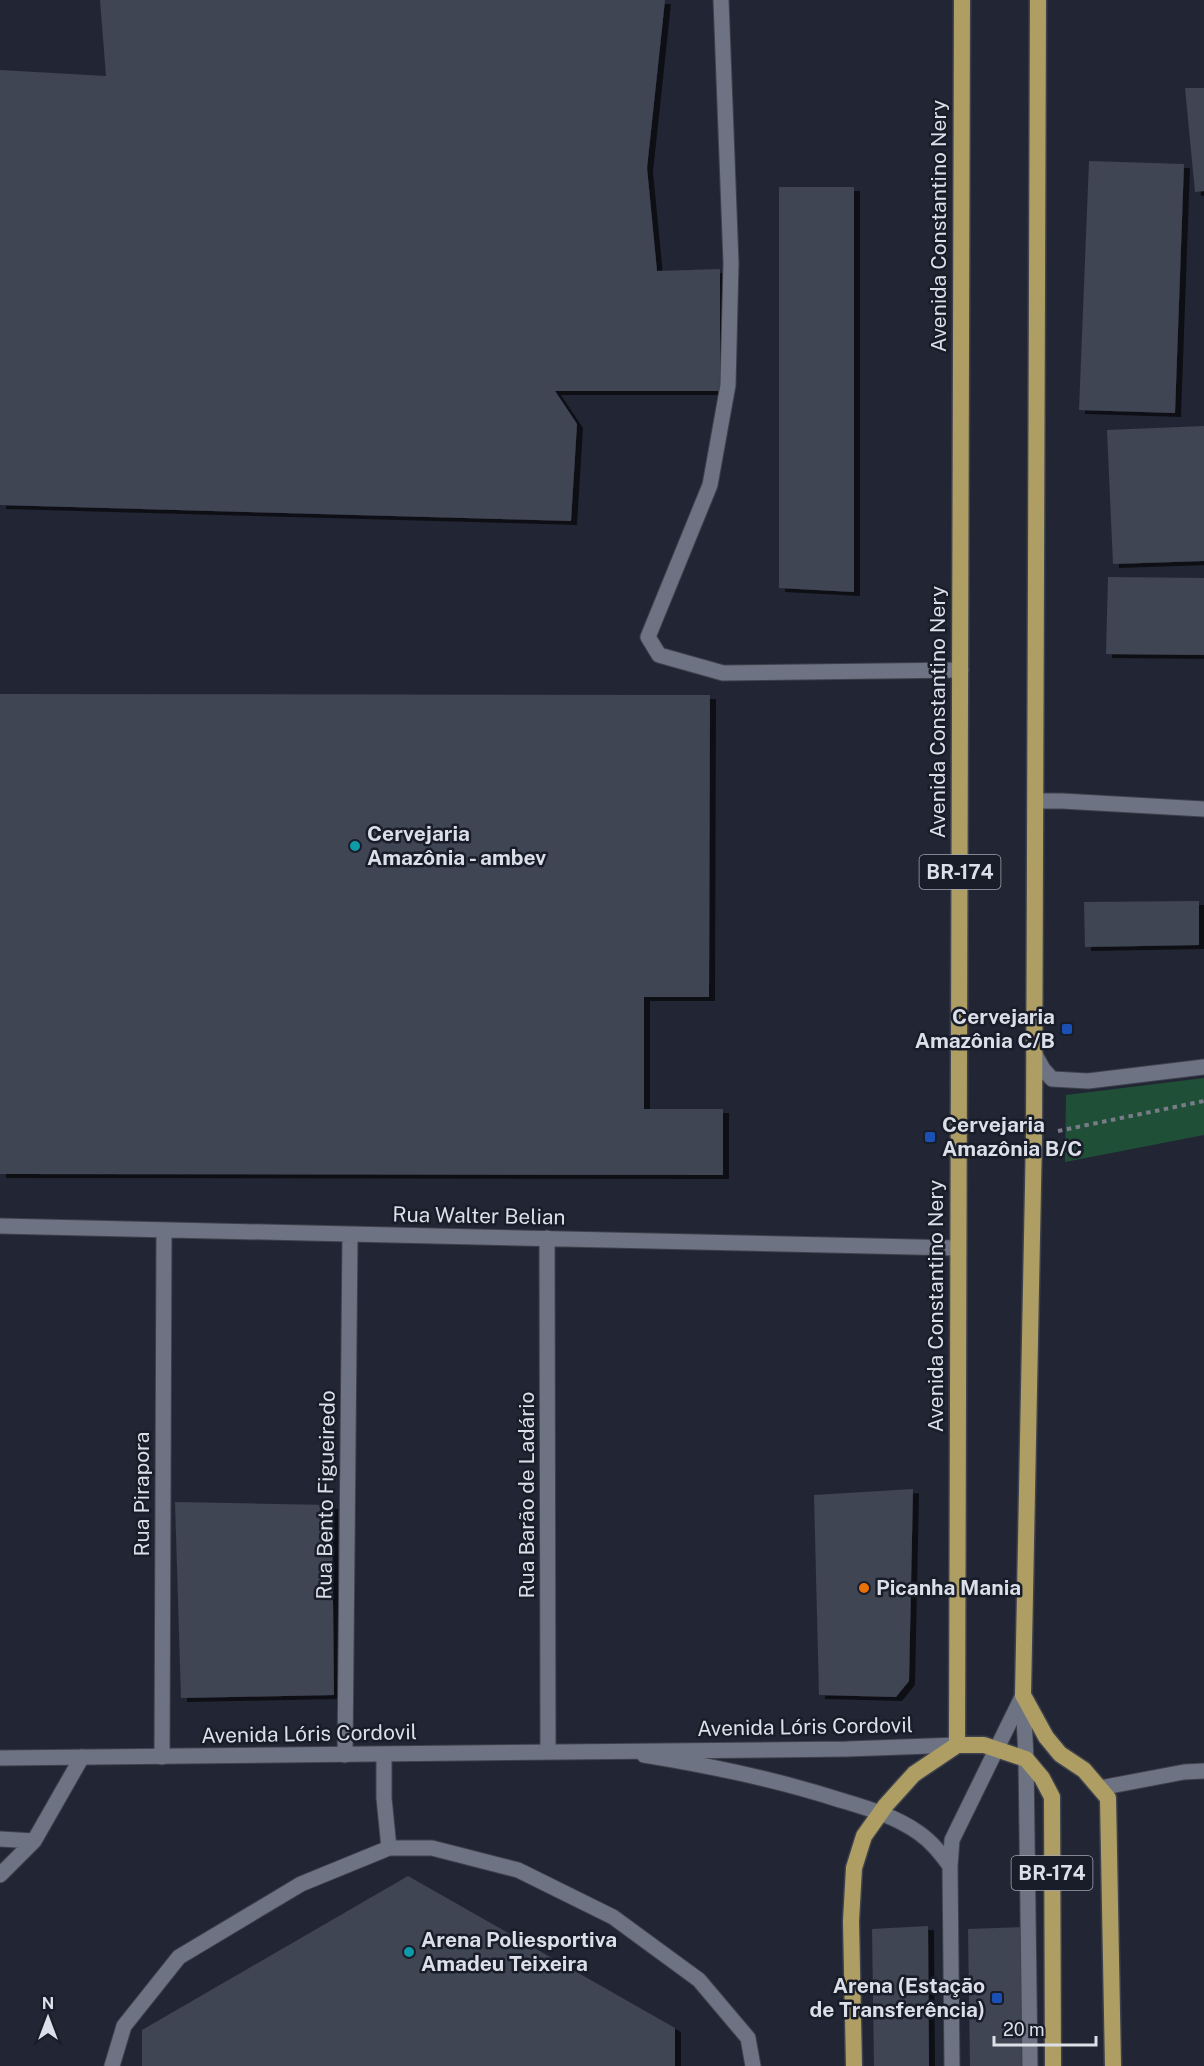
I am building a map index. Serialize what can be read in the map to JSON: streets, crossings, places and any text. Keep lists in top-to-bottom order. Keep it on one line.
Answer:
{"streets":{"highway":["Avenida Constantino Nery","BR-174"],"street":["Rua Walter Belian","Rua Pirapora","Rua Bento Figueiredo","Rua Barão de Ladário","Avenida Lóris Cordovil"]},"crossings":[["Avenida Constantino Nery","Rua Walter Belian"],["Avenida Constantino Nery","Avenida Lóris Cordovil"],["Rua Walter Belian","Rua Pirapora"],["Rua Walter Belian","Rua Bento Figueiredo"],["Rua Walter Belian","Rua Barão de Ladário"],["Rua Pirapora","Avenida Lóris Cordovil"],["Rua Bento Figueiredo","Avenida Lóris Cordovil"],["Rua Barão de Ladário","Avenida Lóris Cordovil"]],"places":{"other":["Cervejaria Amazônia - ambev","Picanha Mania","Arena Poliesportiva Amadeu Teixeira"],"transit":["Cervejaria Amazônia C/B","Cervejaria Amazônia B/C","Arena (Estação de Transferência)"]},"scale_bar":"20 m","north":"top"}
